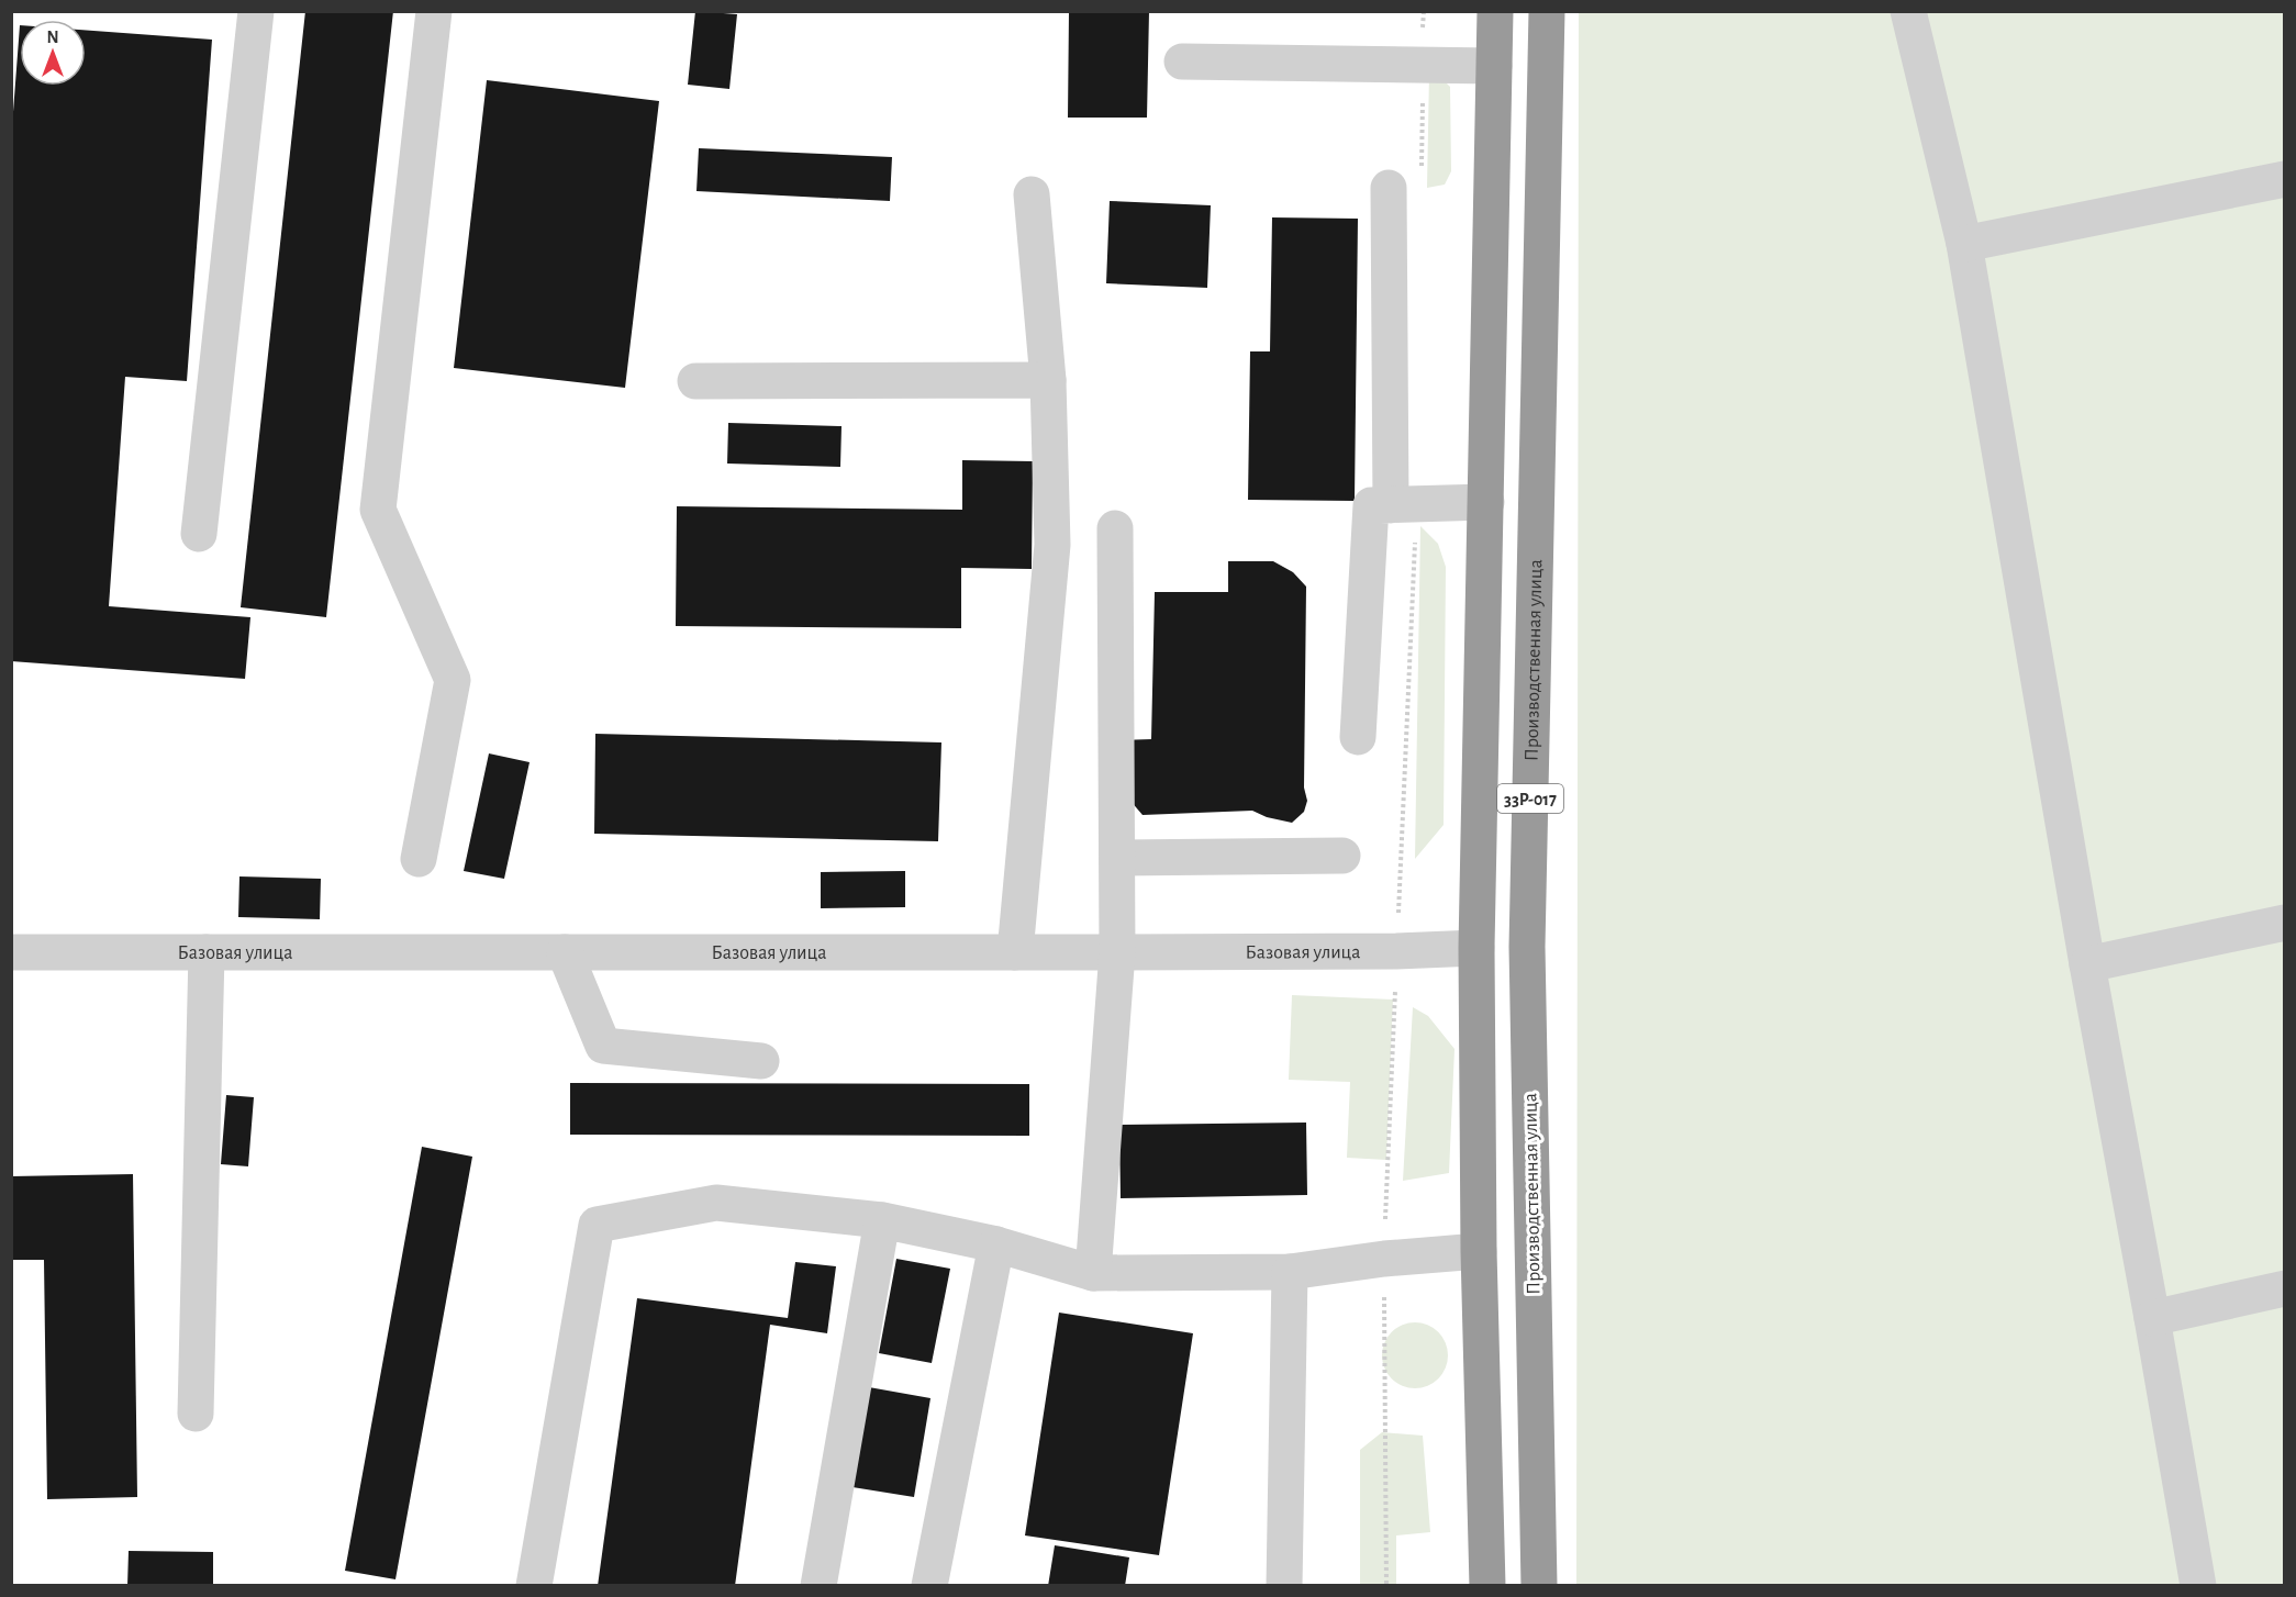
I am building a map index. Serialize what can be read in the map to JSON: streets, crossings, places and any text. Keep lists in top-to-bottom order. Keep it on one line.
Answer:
{"streets":{"highway":["Производственная улица","33Р-017","Базовая улица"]},"crossings":[["Производственная улица","Базовая улица"],["33Р-017","Базовая улица"]],"north":"top"}
